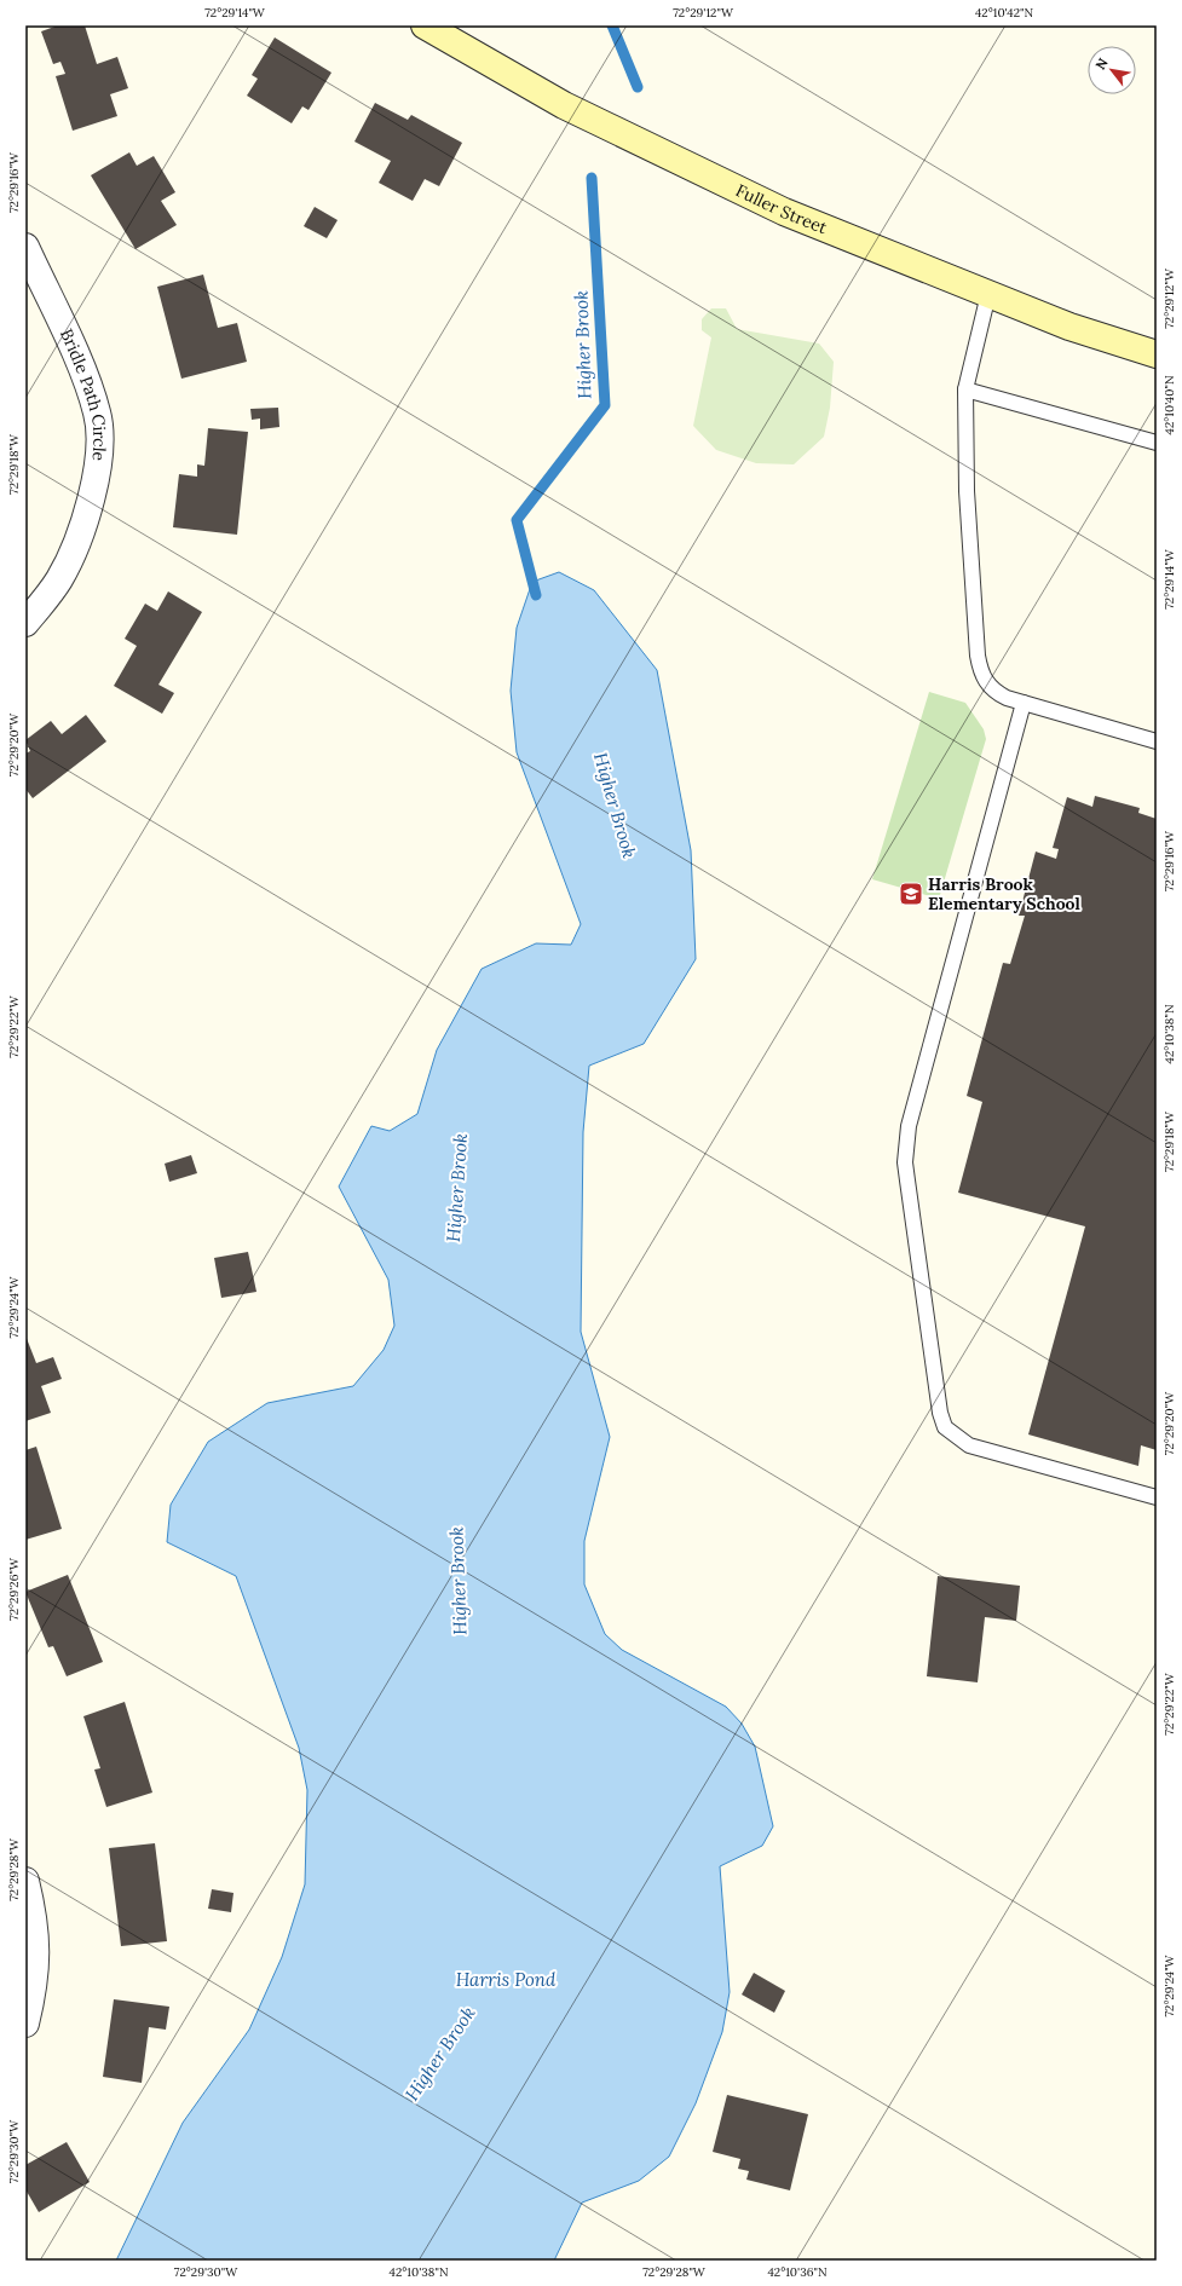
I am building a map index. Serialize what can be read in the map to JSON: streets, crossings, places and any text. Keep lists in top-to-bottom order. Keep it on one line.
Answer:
{"streets":{"street":["Fuller Street","Bridle Path Circle"]},"water":["Higher Brook","Harris Pond"],"places":{"school or university":["Harris Brook Elementary School"]},"north":"top left","coordinates":["72°29'14\"W","72°29'12\"W","42°10'42\"N","72°29'16\"W","42°10'40\"N","72°29'18\"W","72°29'20\"W","72°29'22\"W","42°10'38\"N","72°29'24\"W","72°29'26\"W","72°29'28\"W","72°29'30\"W","42°10'36\"N"]}
